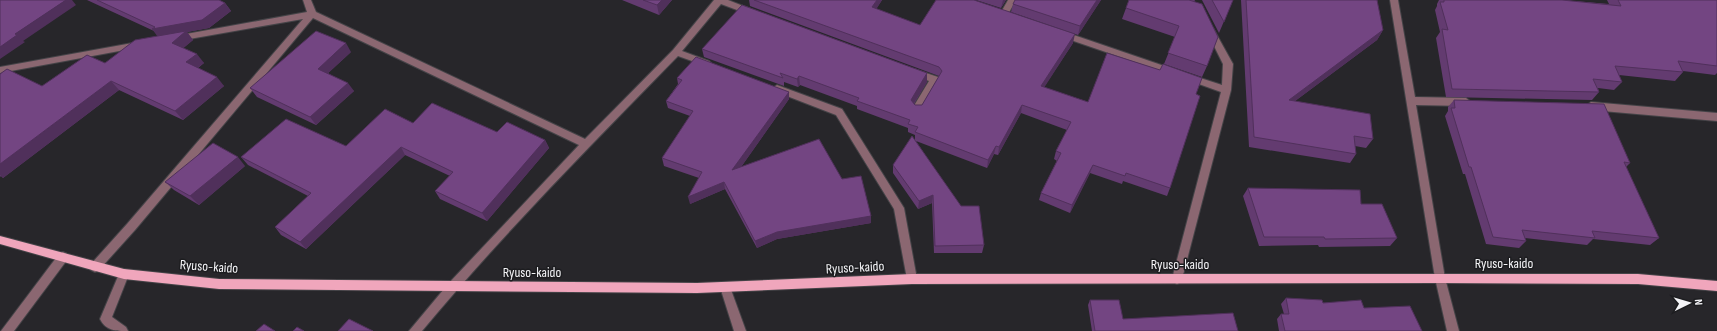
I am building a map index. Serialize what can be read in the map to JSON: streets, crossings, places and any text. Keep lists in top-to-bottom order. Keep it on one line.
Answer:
{"streets":{"main road":["Ryuso-kaido"]},"north":"right"}
